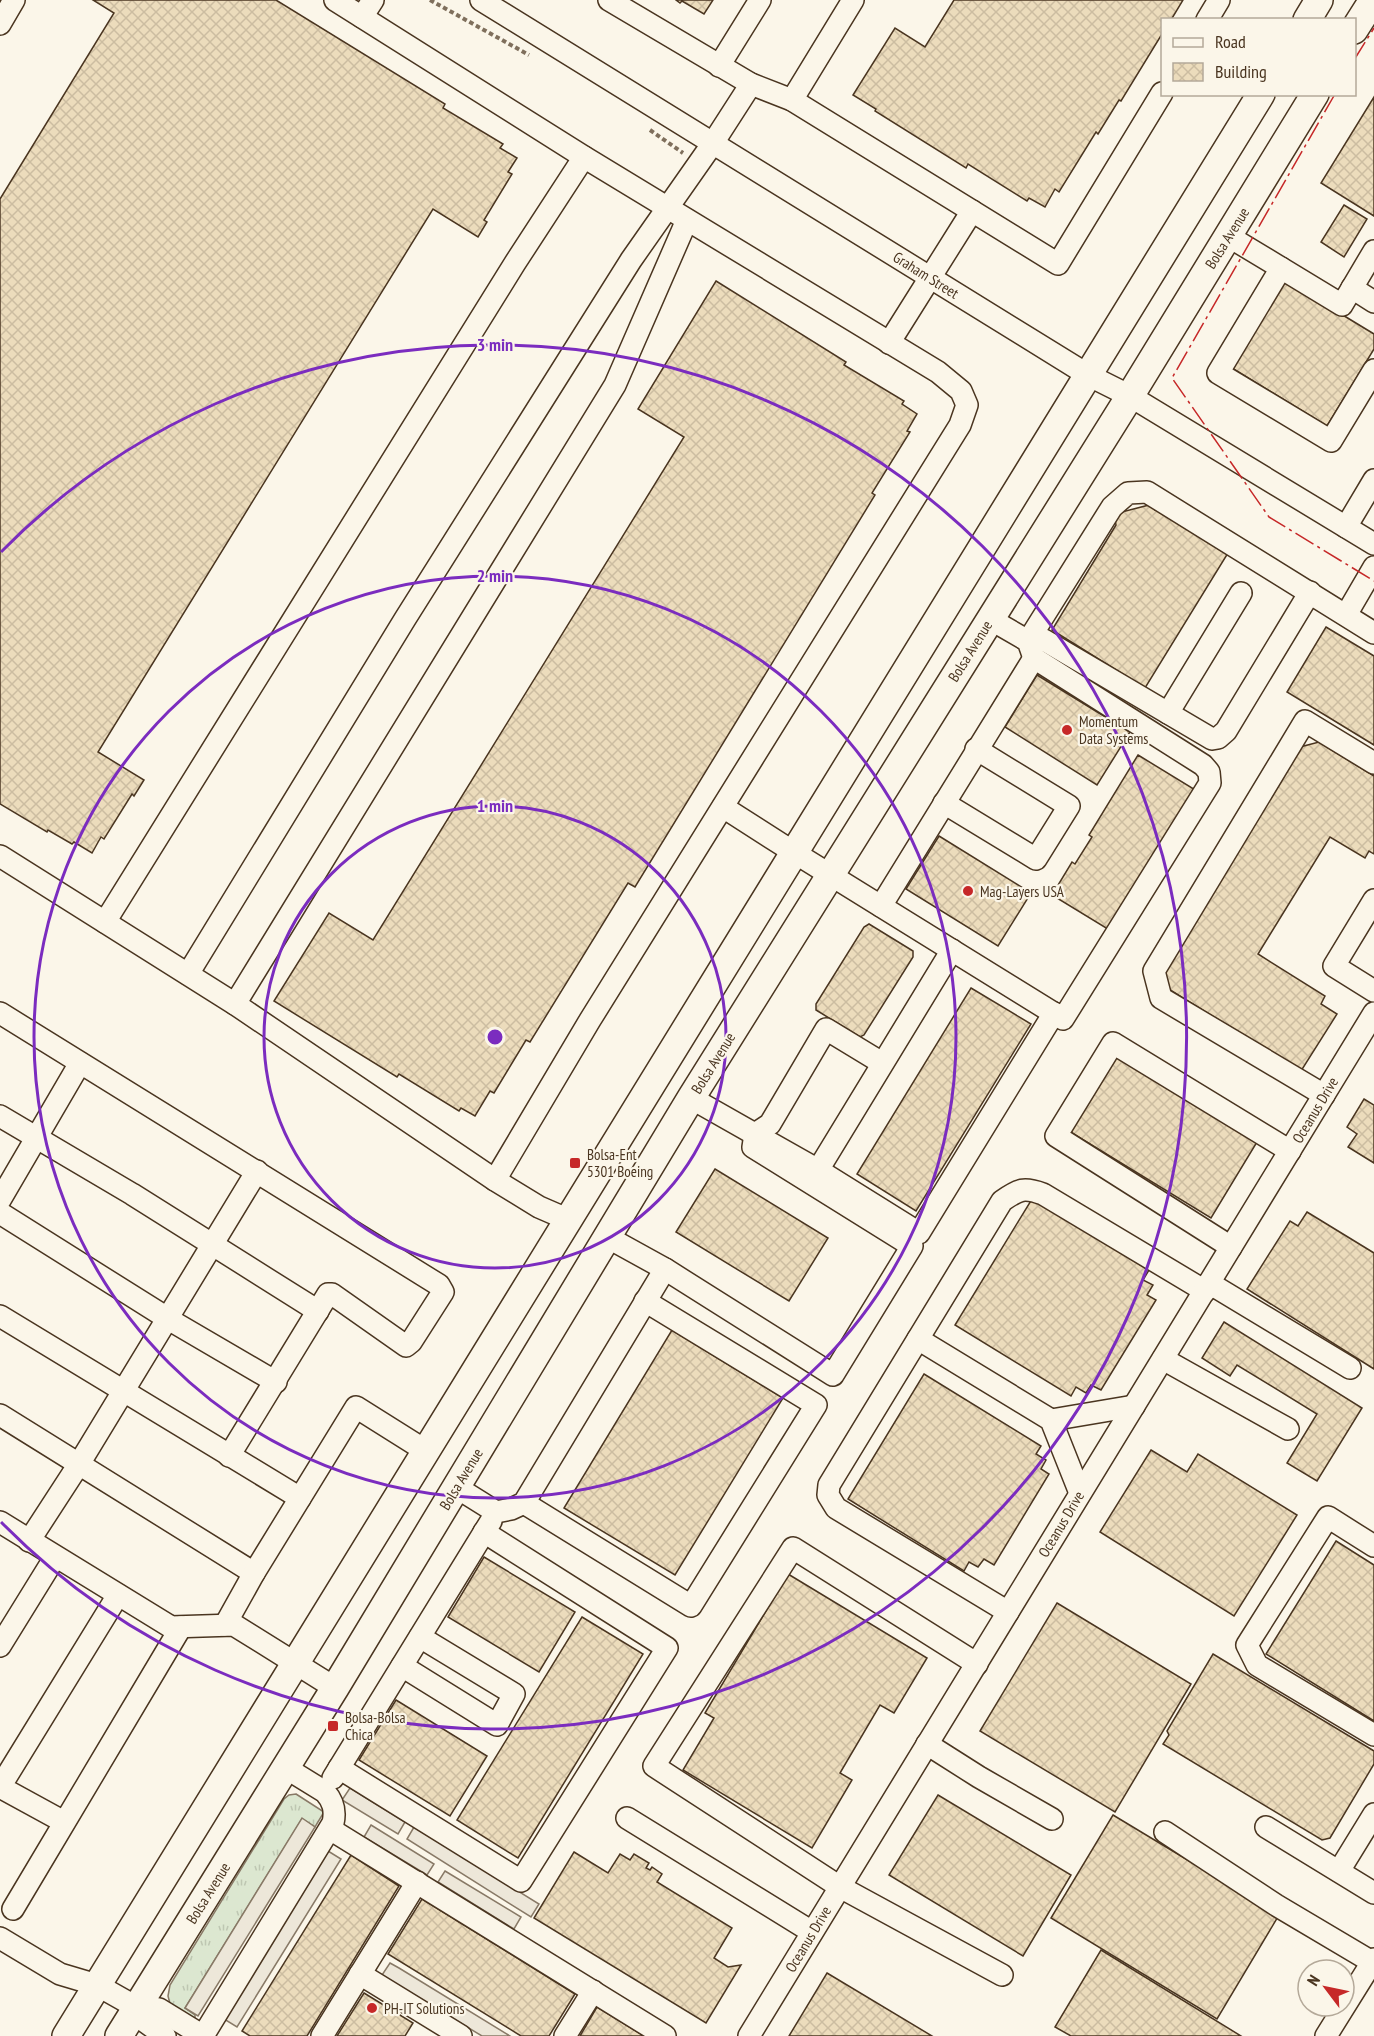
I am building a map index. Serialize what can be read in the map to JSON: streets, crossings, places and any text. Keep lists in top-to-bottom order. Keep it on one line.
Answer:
{"streets":{"main road":["Bolsa Avenue"],"street":["Graham Street","Oceanus Drive"]},"crossings":[["Bolsa Avenue","Graham Street"]],"places":{"other":["Momentum Data Systems","Mag-Layers USA","PH-IT Solutions"],"transit":["Bolsa-Ent 5301 Boeing","Bolsa-Bolsa Chica"]},"legend":["Road","Building"],"north":"top left","rings":["3 min","2 min","1 min"]}
